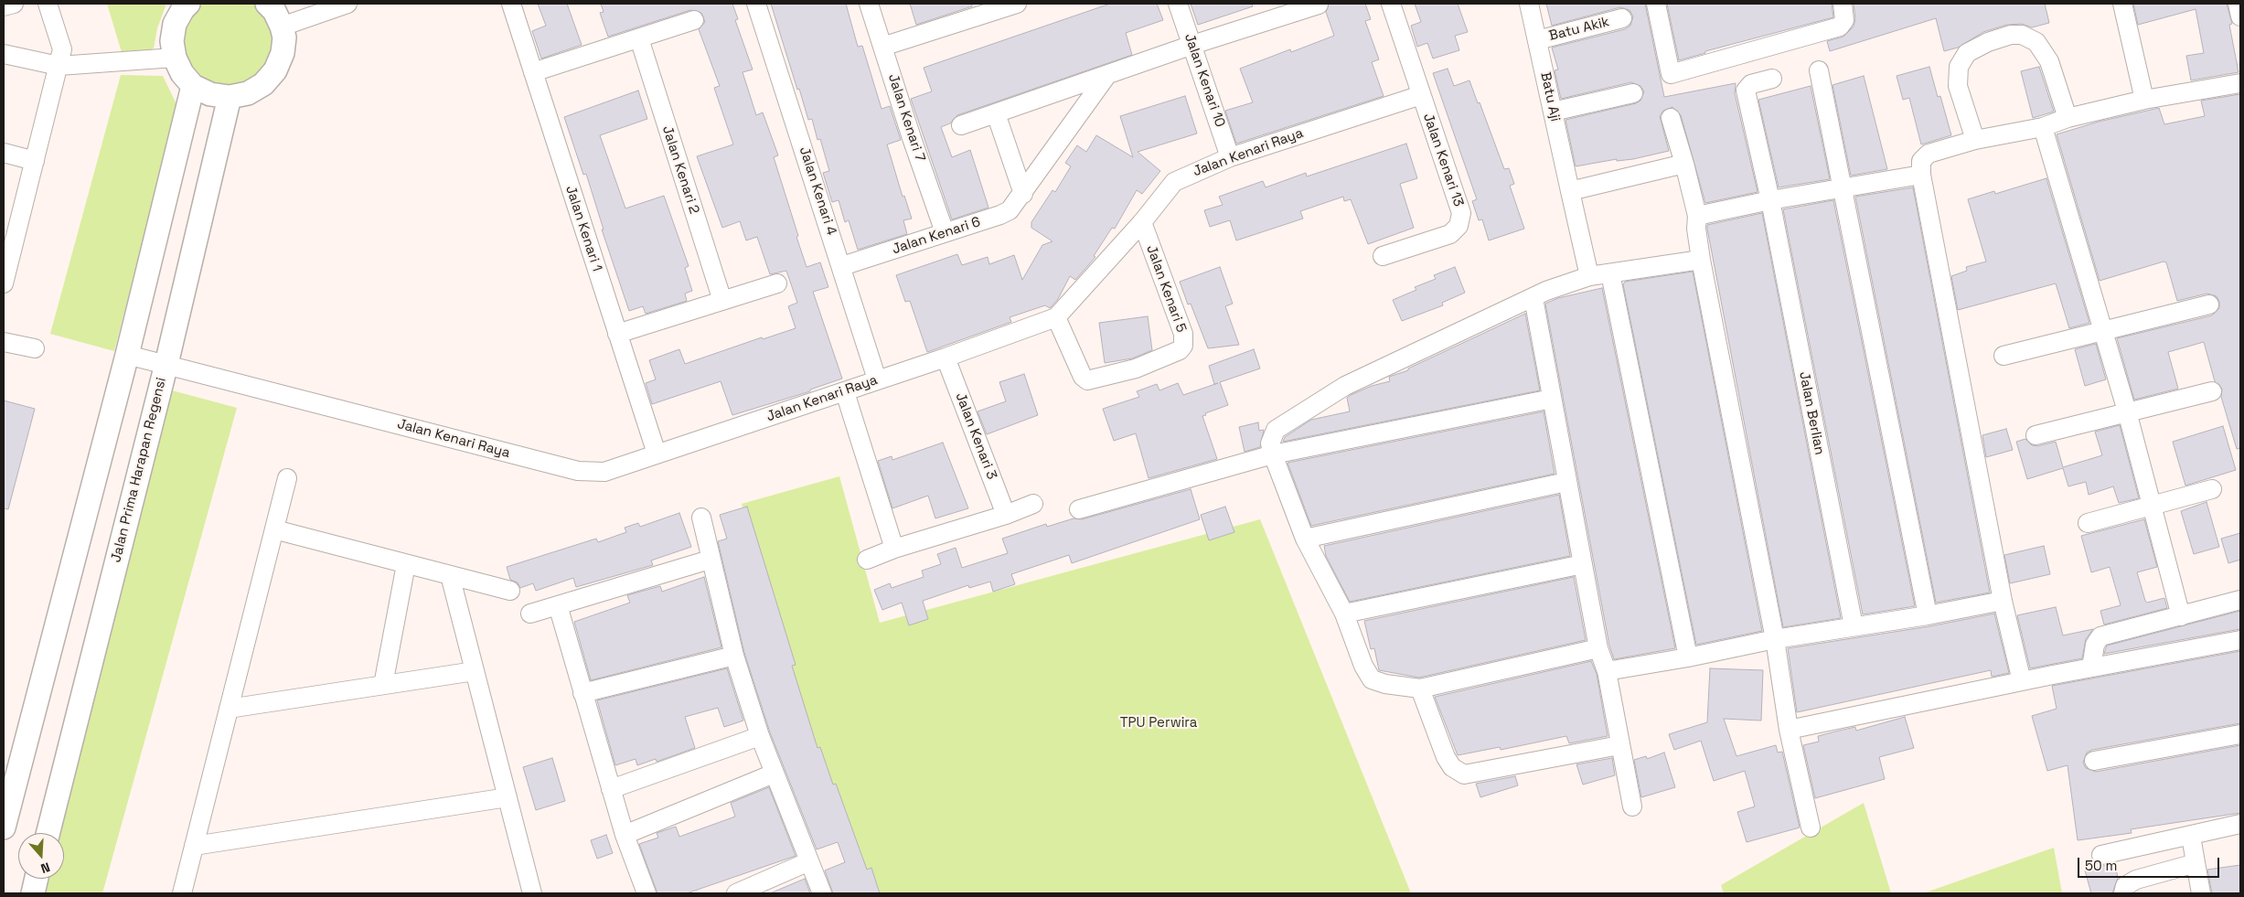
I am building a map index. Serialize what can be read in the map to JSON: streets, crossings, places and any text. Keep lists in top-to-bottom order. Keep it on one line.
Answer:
{"streets":{"street":["Batu Akik","Jalan Kenari 10","Batu Aji","Jalan Kenari 7","Jalan Kenari Raya","Jalan Kenari 13","Jalan Kenari 2","Jalan Kenari 4","Jalan Kenari 1","Jalan Kenari 6","Jalan Kenari 5","Jalan Berlian","Jalan Kenari 3","Jalan Prima Harapan Regensi"]},"crossings":[["Batu Akik","Batu Aji"],["Jalan Kenari 10","Jalan Kenari Raya"],["Jalan Kenari 7","Jalan Kenari 6"],["Jalan Kenari Raya","Jalan Kenari 13"],["Jalan Kenari Raya","Jalan Kenari 4"],["Jalan Kenari Raya","Jalan Kenari 1"],["Jalan Kenari Raya","Jalan Kenari 5"],["Jalan Kenari Raya","Jalan Kenari 3"],["Jalan Kenari Raya","Jalan Prima Harapan Regensi"],["Jalan Kenari 4","Jalan Kenari 6"]],"parks":["TPU Perwira"],"scale_bar":"50 m","north":"bottom"}
